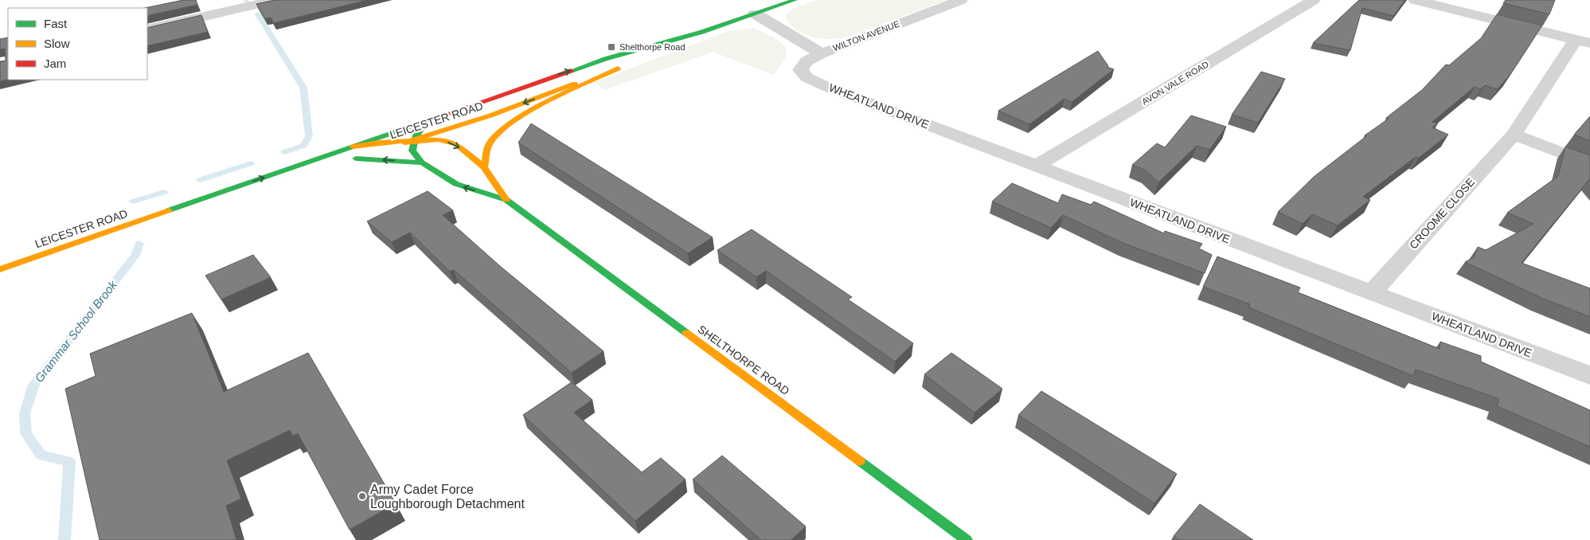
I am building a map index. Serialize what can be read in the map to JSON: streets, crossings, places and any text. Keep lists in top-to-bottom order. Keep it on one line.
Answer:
{"streets":{"main road":["LEICESTER ROAD","SHELTHORPE ROAD"],"street":["WILTON AVENUE","AVON VALE ROAD","WHEATLAND DRIVE","CROOME CLOSE"]},"crossings":[["WILTON AVENUE","WHEATLAND DRIVE"],["WILTON AVENUE","LEICESTER ROAD"],["AVON VALE ROAD","WHEATLAND DRIVE"],["WHEATLAND DRIVE","CROOME CLOSE"],["LEICESTER ROAD","SHELTHORPE ROAD"]],"water":["Grammar School Brook"],"places":{"transit":["Shelthorpe Road"],"other":["Army Cadet Force Loughborough Detachment"]},"legend":["Fast","Slow","Jam"]}
